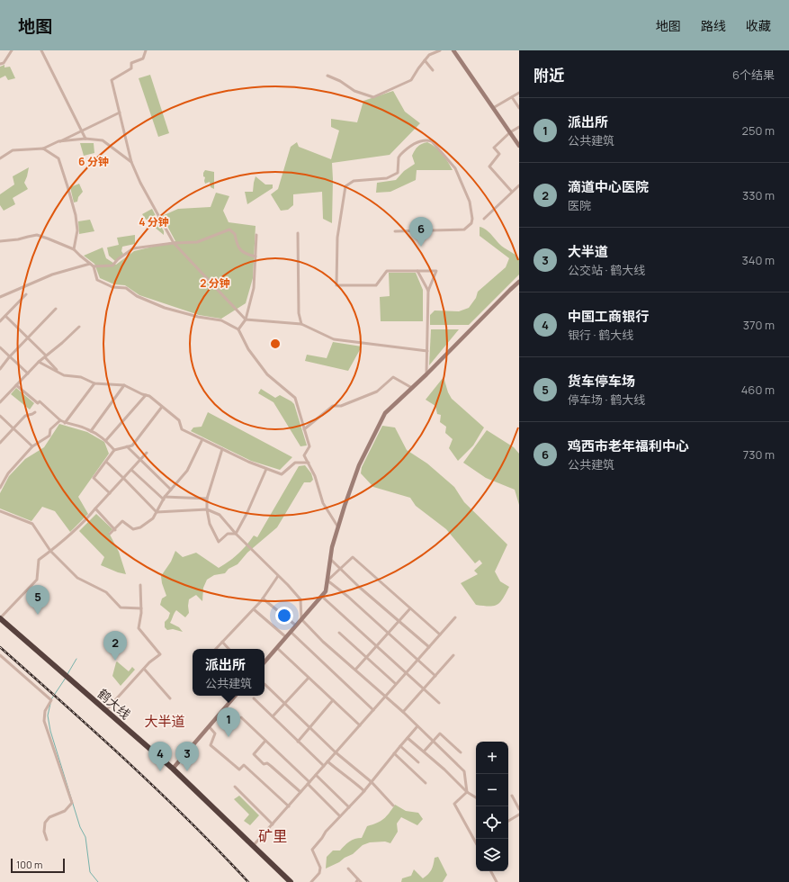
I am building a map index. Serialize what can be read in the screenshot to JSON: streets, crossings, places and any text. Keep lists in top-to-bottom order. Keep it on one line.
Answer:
{"streets":{"highway":["鹤大线"]},"districts":["大半道","矿里"],"scale_bar":"100 m","page":{"header":"地图","nav":["地图","路线","收藏"],"heading":["附近","6个结果"],"list":[{"mark":"1","name":"派出所","note":"公共建筑","value":"250 m"},{"mark":"2","name":"滴道中心医院","note":"医院","value":"330 m"},{"mark":"3","name":"大半道","note":"公交站 · 鹤大线","value":"340 m"},{"mark":"4","name":"中国工商银行","note":"银行 · 鹤大线","value":"370 m"},{"mark":"5","name":"货车停车场","note":"停车场 · 鹤大线","value":"460 m"},{"mark":"6","name":"鸡西市老年福利中心","note":"公共建筑","value":"730 m"}],"pins":["6","5","2","1","3","4"],"popup":["派出所","公共建筑"],"map_buttons":["+","−"],"scale":"100 m"},"rings":["6 分钟","4 分钟","2 分钟"]}
